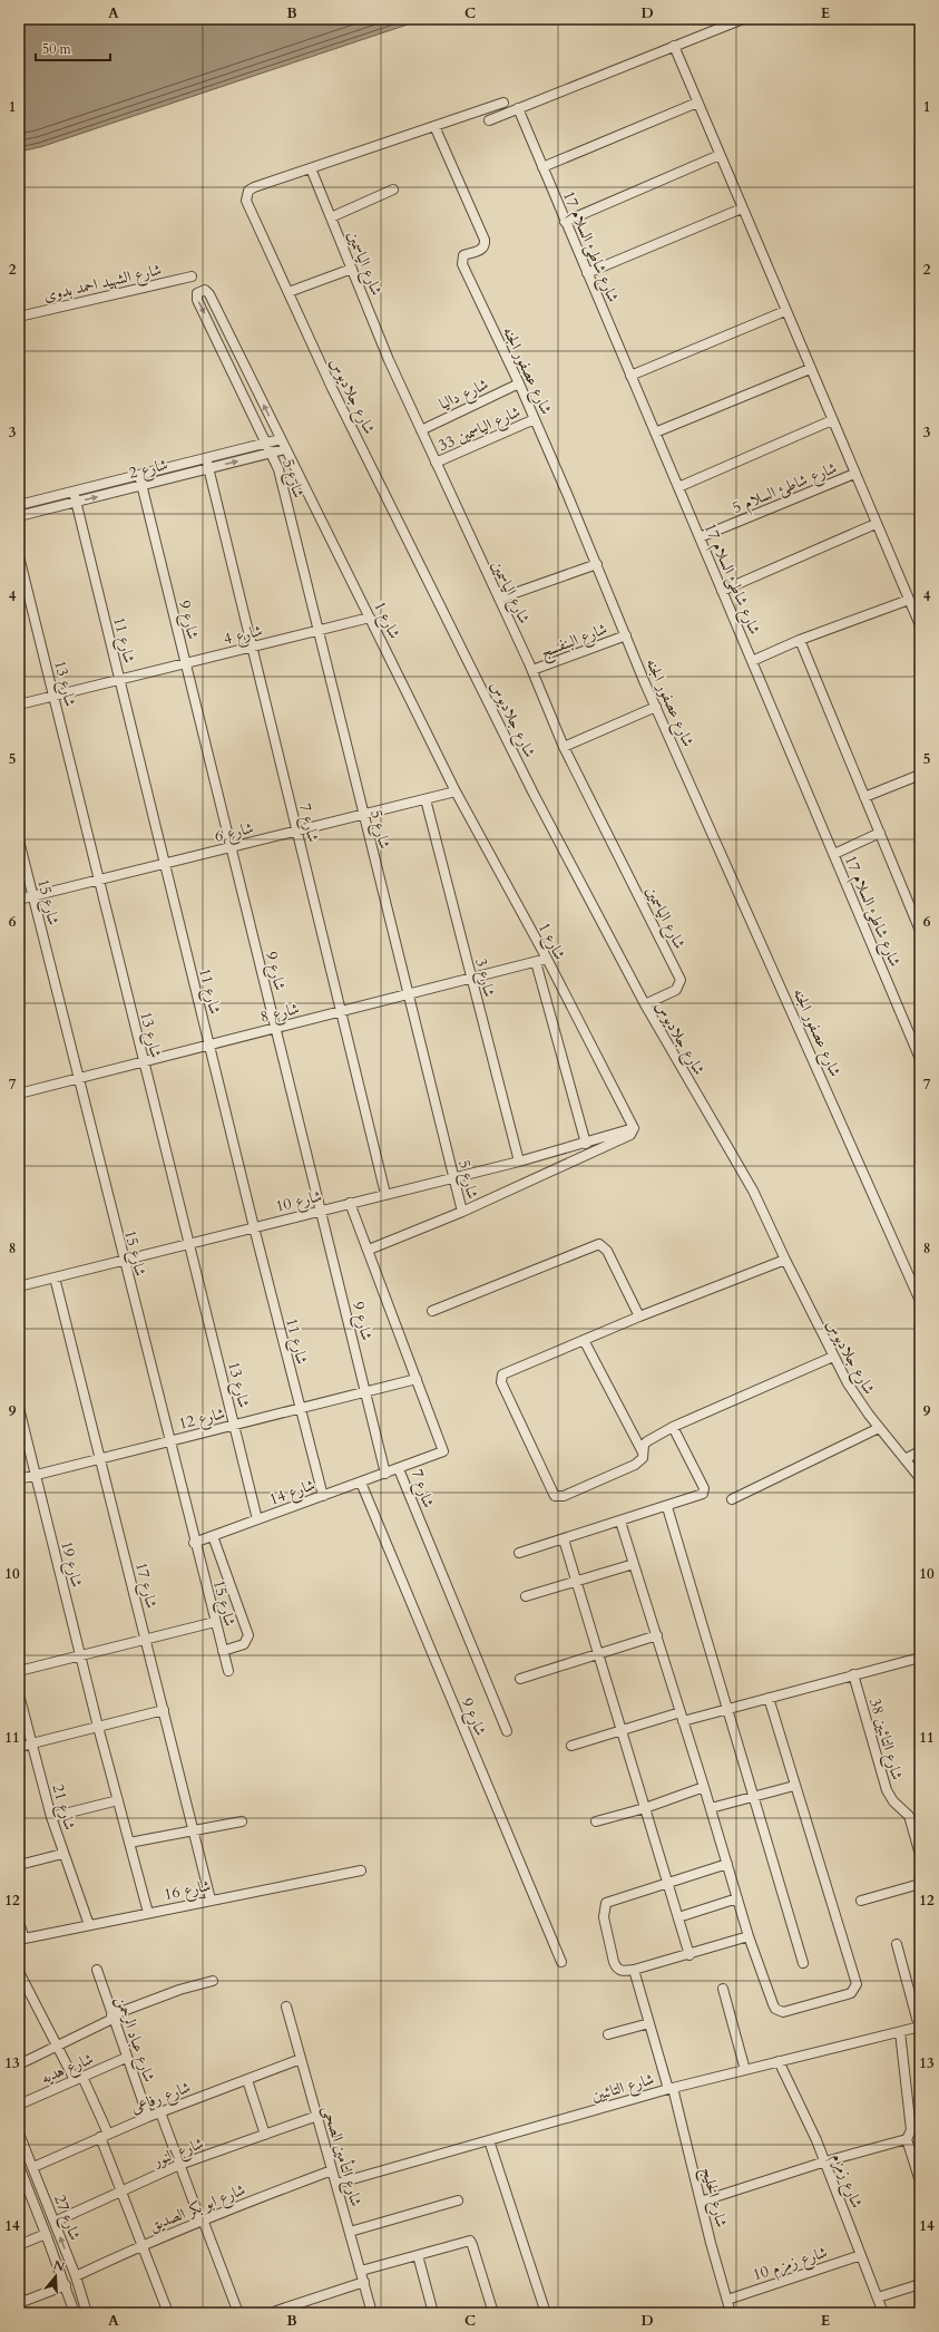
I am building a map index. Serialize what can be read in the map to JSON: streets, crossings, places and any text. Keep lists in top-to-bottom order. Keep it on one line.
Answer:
{"streets":{"street":["شارع شاطئ السلام 17","شارع الياسمين","شارع الشهيد احمد بدوى","شارع عصفور الجنه","شارع داليا","شارع جلاديوس","شارع الياسمين 33","شارع 2","شارع 5","شارع شاطئ السلام 5","شارع 9","شارع 1","شارع 4","شارع 11","شارع البنفسج","شارع 13","شارع 7","شارع 6","شارع 15","شارع 3","شارع 8","شارع 10","شارع 12","شارع 14","شارع 19","شارع 17","شارع التائبين 38","شارع 21","شارع 16","شارع عباد الرحمن","شارع هديه","شارع التائبين","شارع رفاعى","شارع النور","شارع التأمين الصحى","شارع زمزم","شارع الخليج","شارع ابو بكر الصديق","شارع 27","شارع زمزم 10"]},"crossings":[["شارع شاطئ السلام 17","شارع شاطئ السلام 5"],["شارع الياسمين","شارع داليا"],["شارع الياسمين","شارع جلاديوس"],["شارع الياسمين","شارع الياسمين 33"],["شارع الياسمين","شارع البنفسج"],["شارع عصفور الجنه","شارع داليا"],["شارع عصفور الجنه","شارع جلاديوس"],["شارع عصفور الجنه","شارع الياسمين 33"],["شارع عصفور الجنه","شارع البنفسج"],["شارع 2","شارع 5"],["شارع 2","شارع 9"],["شارع 2","شارع 1"],["شارع 2","شارع 11"],["شارع 2","شارع 7"],["شارع 5","شارع 1"],["شارع 5","شارع 4"],["شارع 5","شارع 6"],["شارع 5","شارع 8"],["شارع 5","شارع 10"],["شارع 9","شارع 4"],["شارع 9","شارع 6"],["شارع 9","شارع 8"],["شارع 9","شارع 10"],["شارع 9","شارع 12"],["شارع 9","شارع 14"],["شارع 1","شارع 4"],["شارع 1","شارع 6"],["شارع 1","شارع 8"],["شارع 1","شارع 10"],["شارع 4","شارع 11"],["شارع 4","شارع 13"],["شارع 4","شارع 7"],["شارع 11","شارع 6"],["شارع 11","شارع 8"],["شارع 11","شارع 10"],["شارع 11","شارع 12"],["شارع 11","شارع 14"],["شارع 13","شارع 6"],["شارع 13","شارع 8"],["شارع 13","شارع 10"],["شارع 13","شارع 12"],["شارع 13","شارع 14"],["شارع 7","شارع 6"],["شارع 7","شارع 8"],["شارع 7","شارع 10"],["شارع 7","شارع 12"],["شارع 7","شارع 14"],["شارع 6","شارع 15"],["شارع 6","شارع 3"],["شارع 15","شارع 8"],["شارع 15","شارع 10"],["شارع 15","شارع 12"],["شارع 15","شارع 14"],["شارع 3","شارع 8"],["شارع 3","شارع 10"],["شارع 10","شارع 17"],["شارع 12","شارع 19"],["شارع 12","شارع 17"],["شارع 19","شارع 16"],["شارع 17","شارع 16"],["شارع 21","شارع 16"],["شارع عباد الرحمن","شارع هديه"],["شارع عباد الرحمن","شارع رفاعى"],["شارع التائبين","شارع التأمين الصحى"],["شارع التائبين","شارع زمزم"],["شارع التائبين","شارع الخليج"],["شارع رفاعى","شارع التأمين الصحى"],["شارع رفاعى","شارع 27"],["شارع النور","شارع التأمين الصحى"],["شارع النور","شارع 27"],["شارع التأمين الصحى","شارع ابو بكر الصديق"],["شارع زمزم","شارع زمزم 10"],["شارع الخليج","شارع زمزم 10"],["شارع ابو بكر الصديق","شارع 27"]],"scale_bar":"50 m","north":"top","grid":{"columns":["A","B","C","D","E"],"rows":["1","2","3","4","5","6","7","8","9","10","11","12","13","14"]}}
